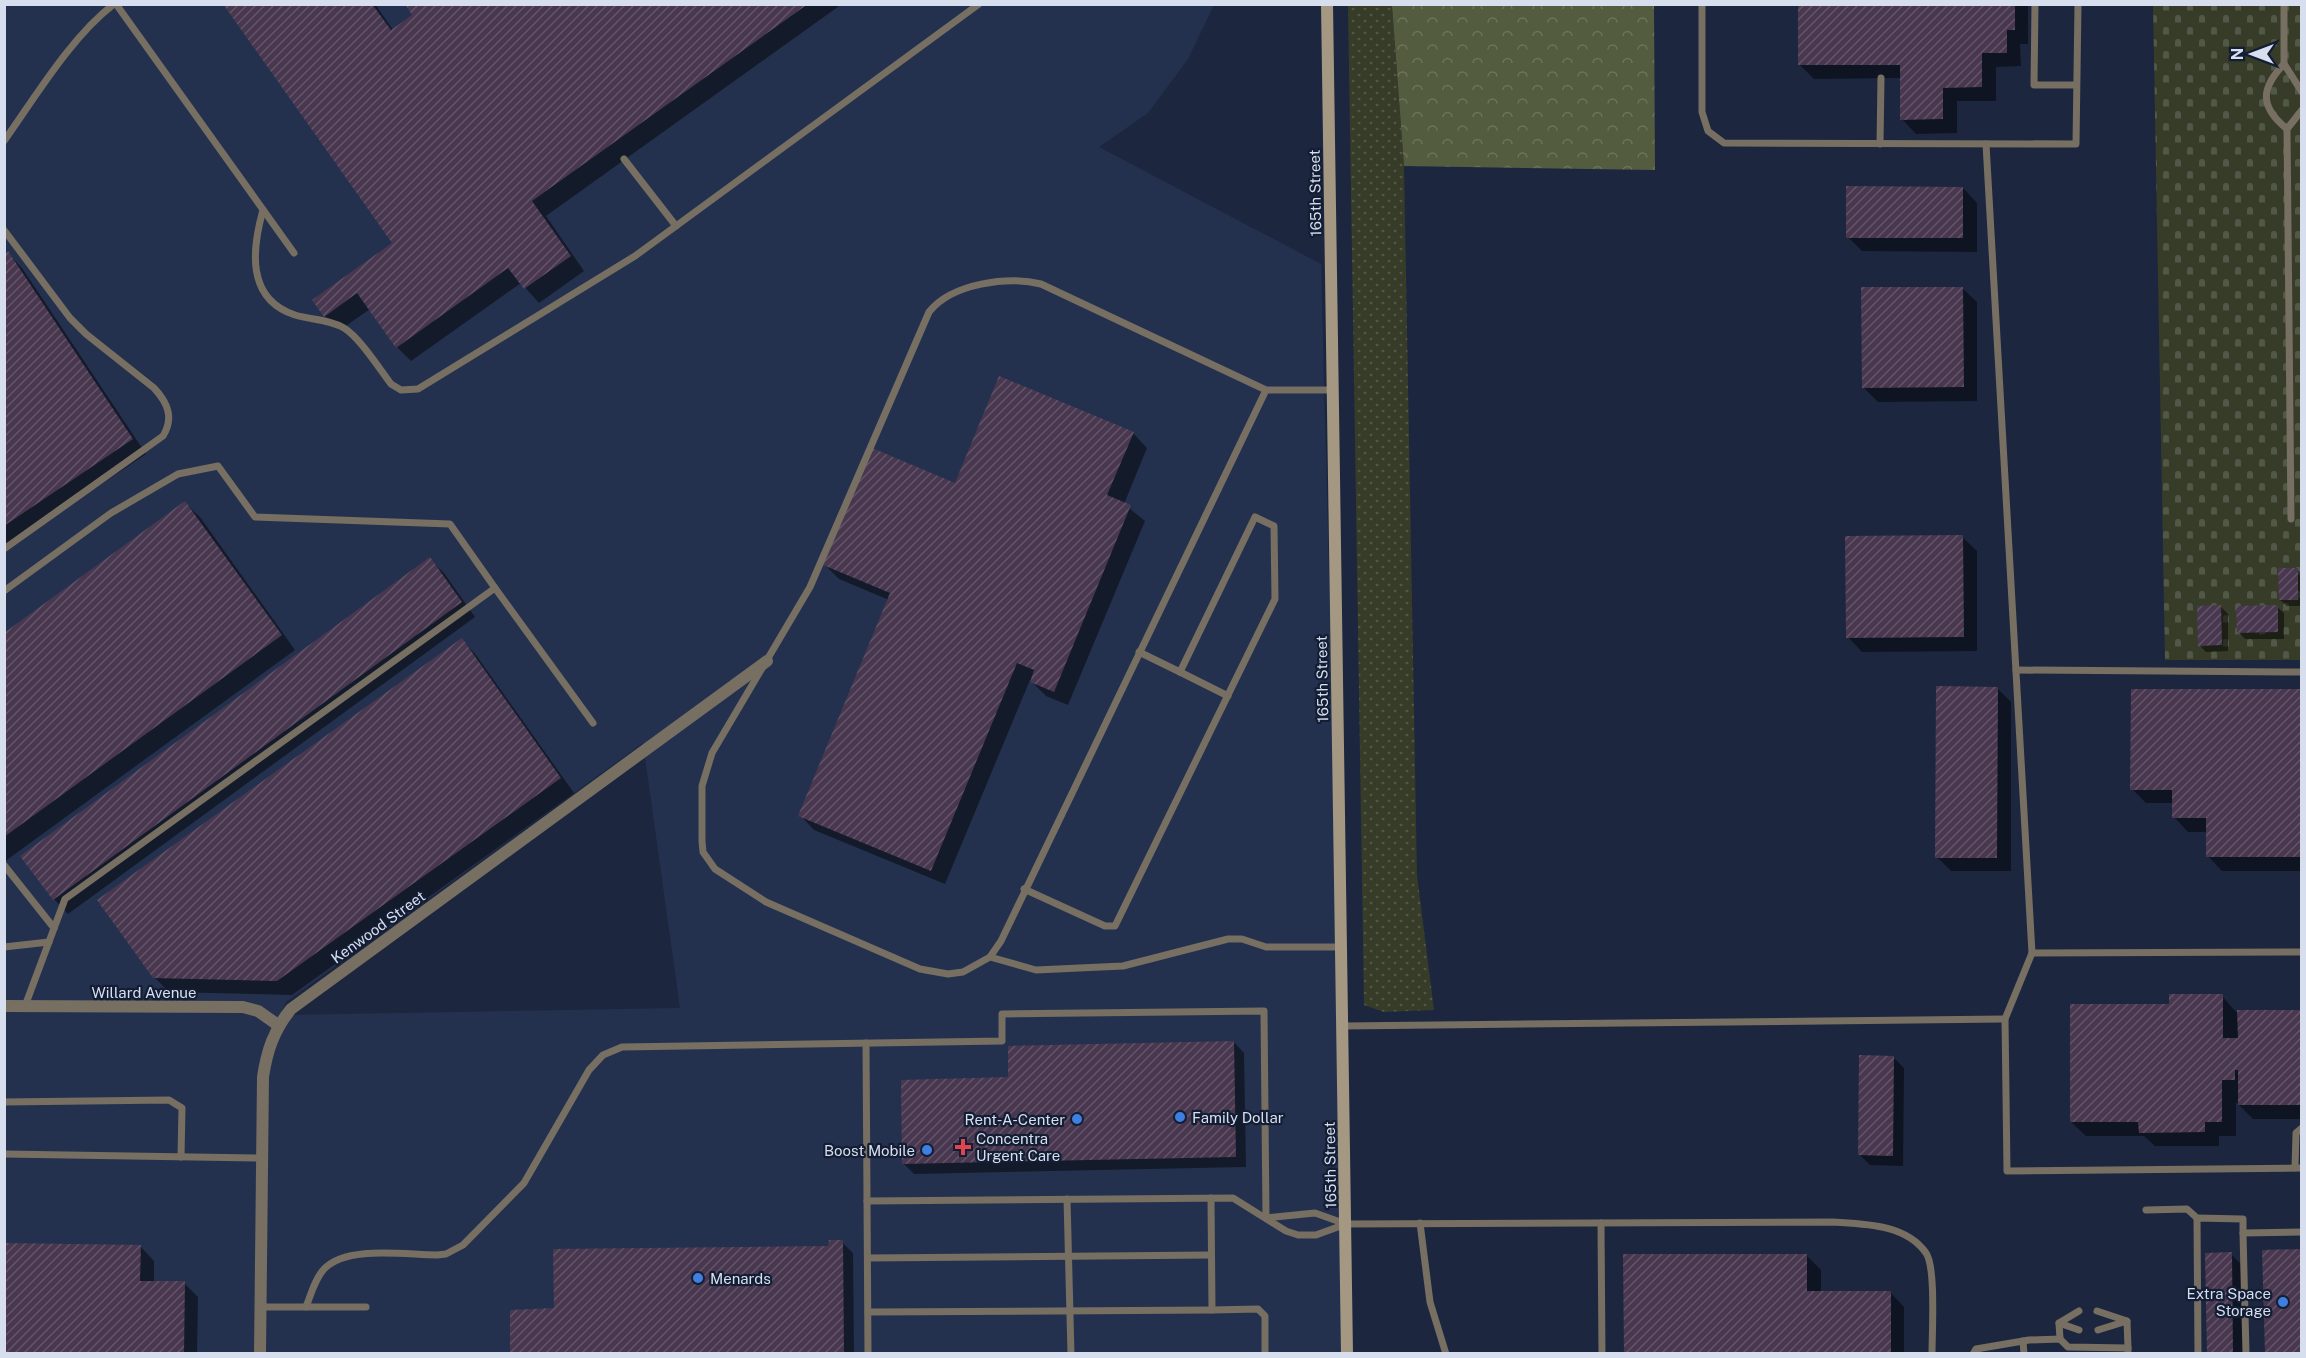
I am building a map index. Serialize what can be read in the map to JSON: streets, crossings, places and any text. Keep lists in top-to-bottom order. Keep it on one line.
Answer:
{"streets":{"main road":["165th Street"],"street":["Kenwood Street","Willard Avenue"]},"crossings":[["Kenwood Street","Willard Avenue"]],"places":{"other":["Family Dollar","Rent-A-Center","Boost Mobile","Menards","Extra Space Storage"],"health":["Concentra Urgent Care"]},"north":"left"}
